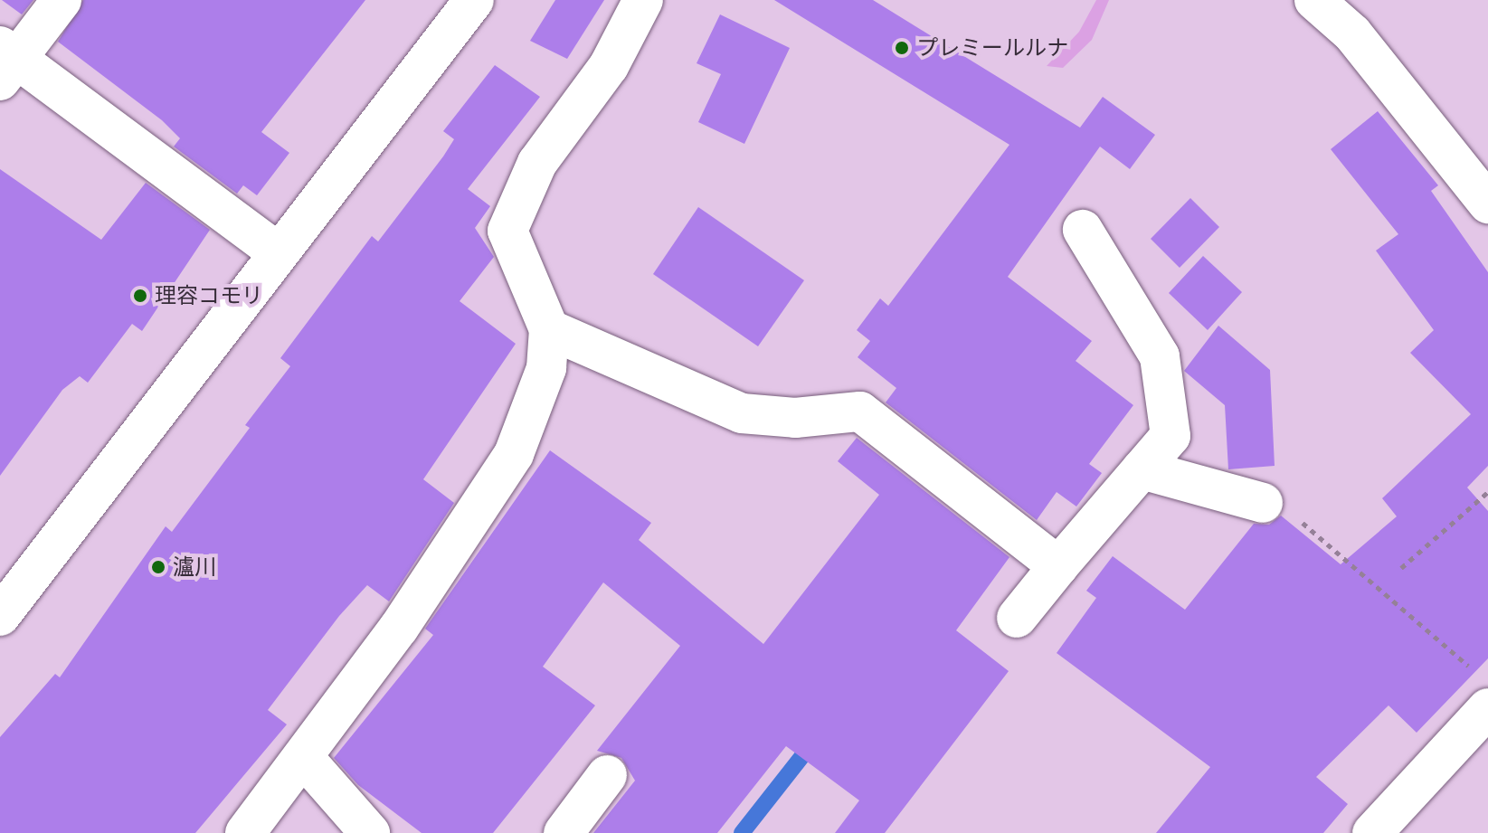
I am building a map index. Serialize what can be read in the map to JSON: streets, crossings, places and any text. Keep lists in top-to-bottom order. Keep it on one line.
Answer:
{"places":["プレミールルナ","理容コモリ","瀘川"]}
